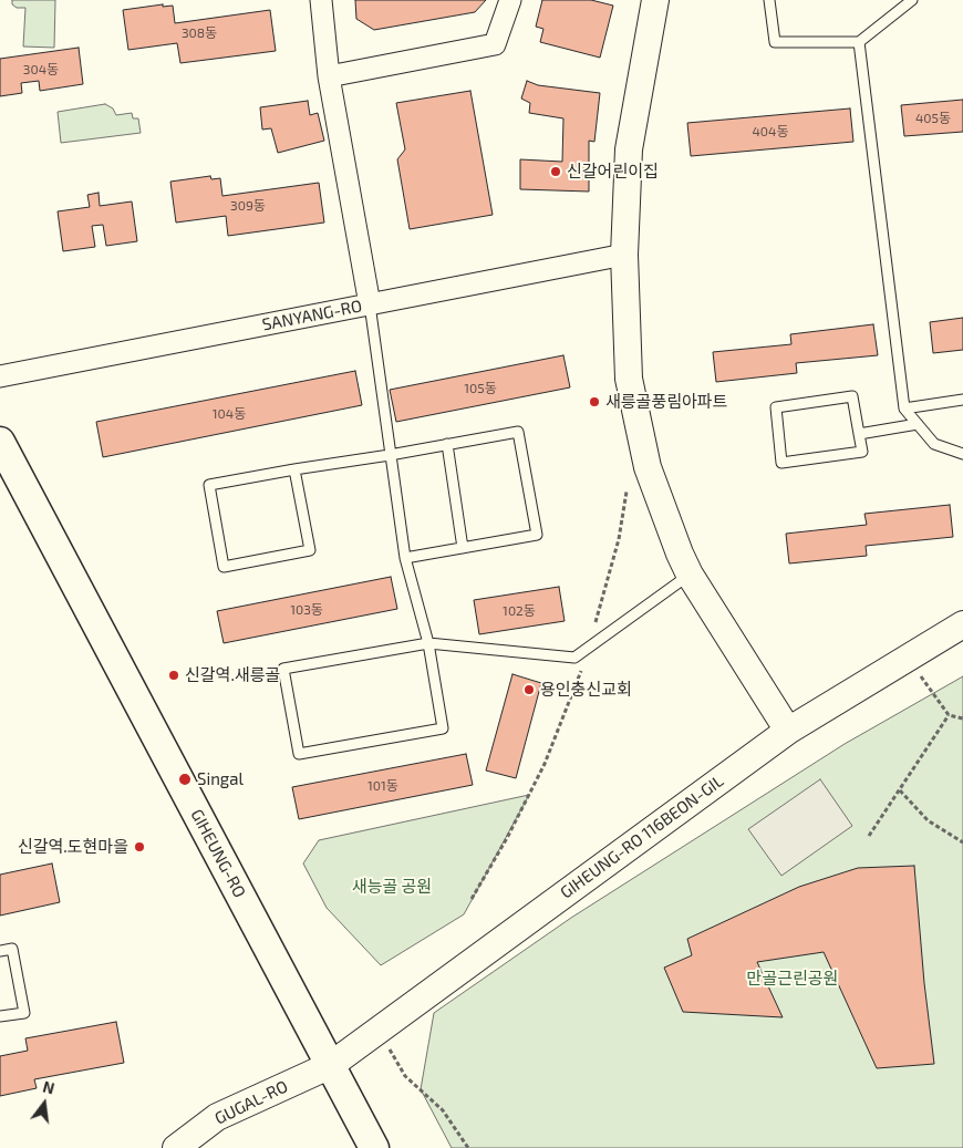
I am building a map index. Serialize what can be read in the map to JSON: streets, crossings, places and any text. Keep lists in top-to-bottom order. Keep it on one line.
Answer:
{"streets":{"main road":["GIHEUNG-RO"],"street":["SANYANG-RO","GIHEUNG-RO 116BEON-GIL","GUGAL-RO"]},"crossings":[["GIHEUNG-RO 116BEON-GIL","GIHEUNG-RO"],["GIHEUNG-RO 116BEON-GIL","GUGAL-RO"],["GIHEUNG-RO","GUGAL-RO"]],"parks":["새능골 공원","만골근린공원"],"places":["신갈어린이집","새릉골풍림아파트","신갈역.새릉골","용인충신교회","Singal","신갈역.도현마을"],"house_numbers":["308동","304동","405동","404동","309동","105동","104동","103동","102동","101동"],"north":"top"}
